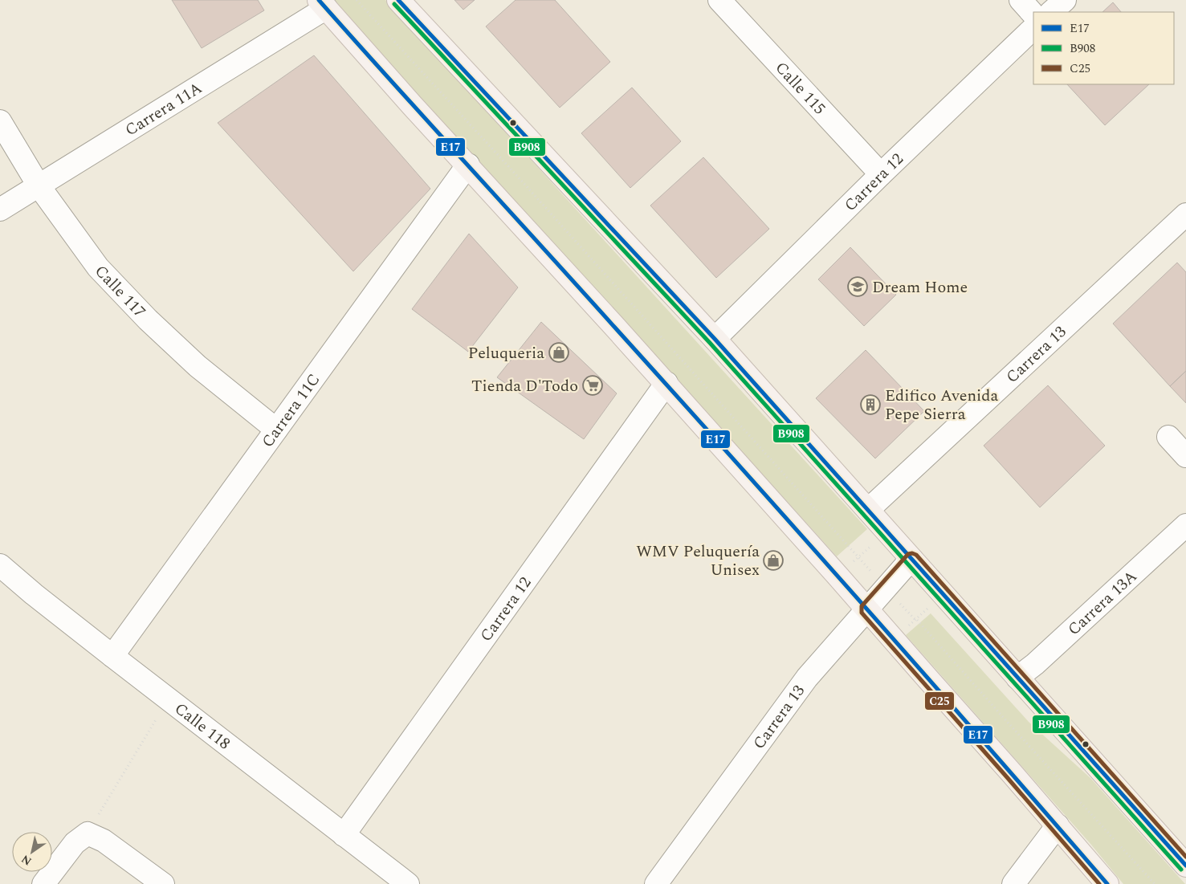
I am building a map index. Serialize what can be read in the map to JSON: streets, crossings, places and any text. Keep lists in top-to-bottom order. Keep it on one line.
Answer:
{"streets":{"street":["Calle 115","Carrera 11A","Carrera 12","Calle 117","Carrera 13","Carrera 11C","Carrera 13A","Calle 118"]},"crossings":[["Calle 115","Carrera 12"],["Carrera 11A","Calle 117"],["Carrera 12","Calle 118"],["Calle 117","Carrera 11C"],["Carrera 11C","Calle 118"]],"places":{"school or university":["Dream Home"],"shop":["Peluqueria","WMV Peluquería Unisex"],"supermarket":["Tienda D'Todo"],"building":["Edifico Avenida Pepe Sierra"]},"lines":["transit line E17","transit line B908","transit line C25"],"legend":["E17","B908","C25"],"north":"bottom left"}
